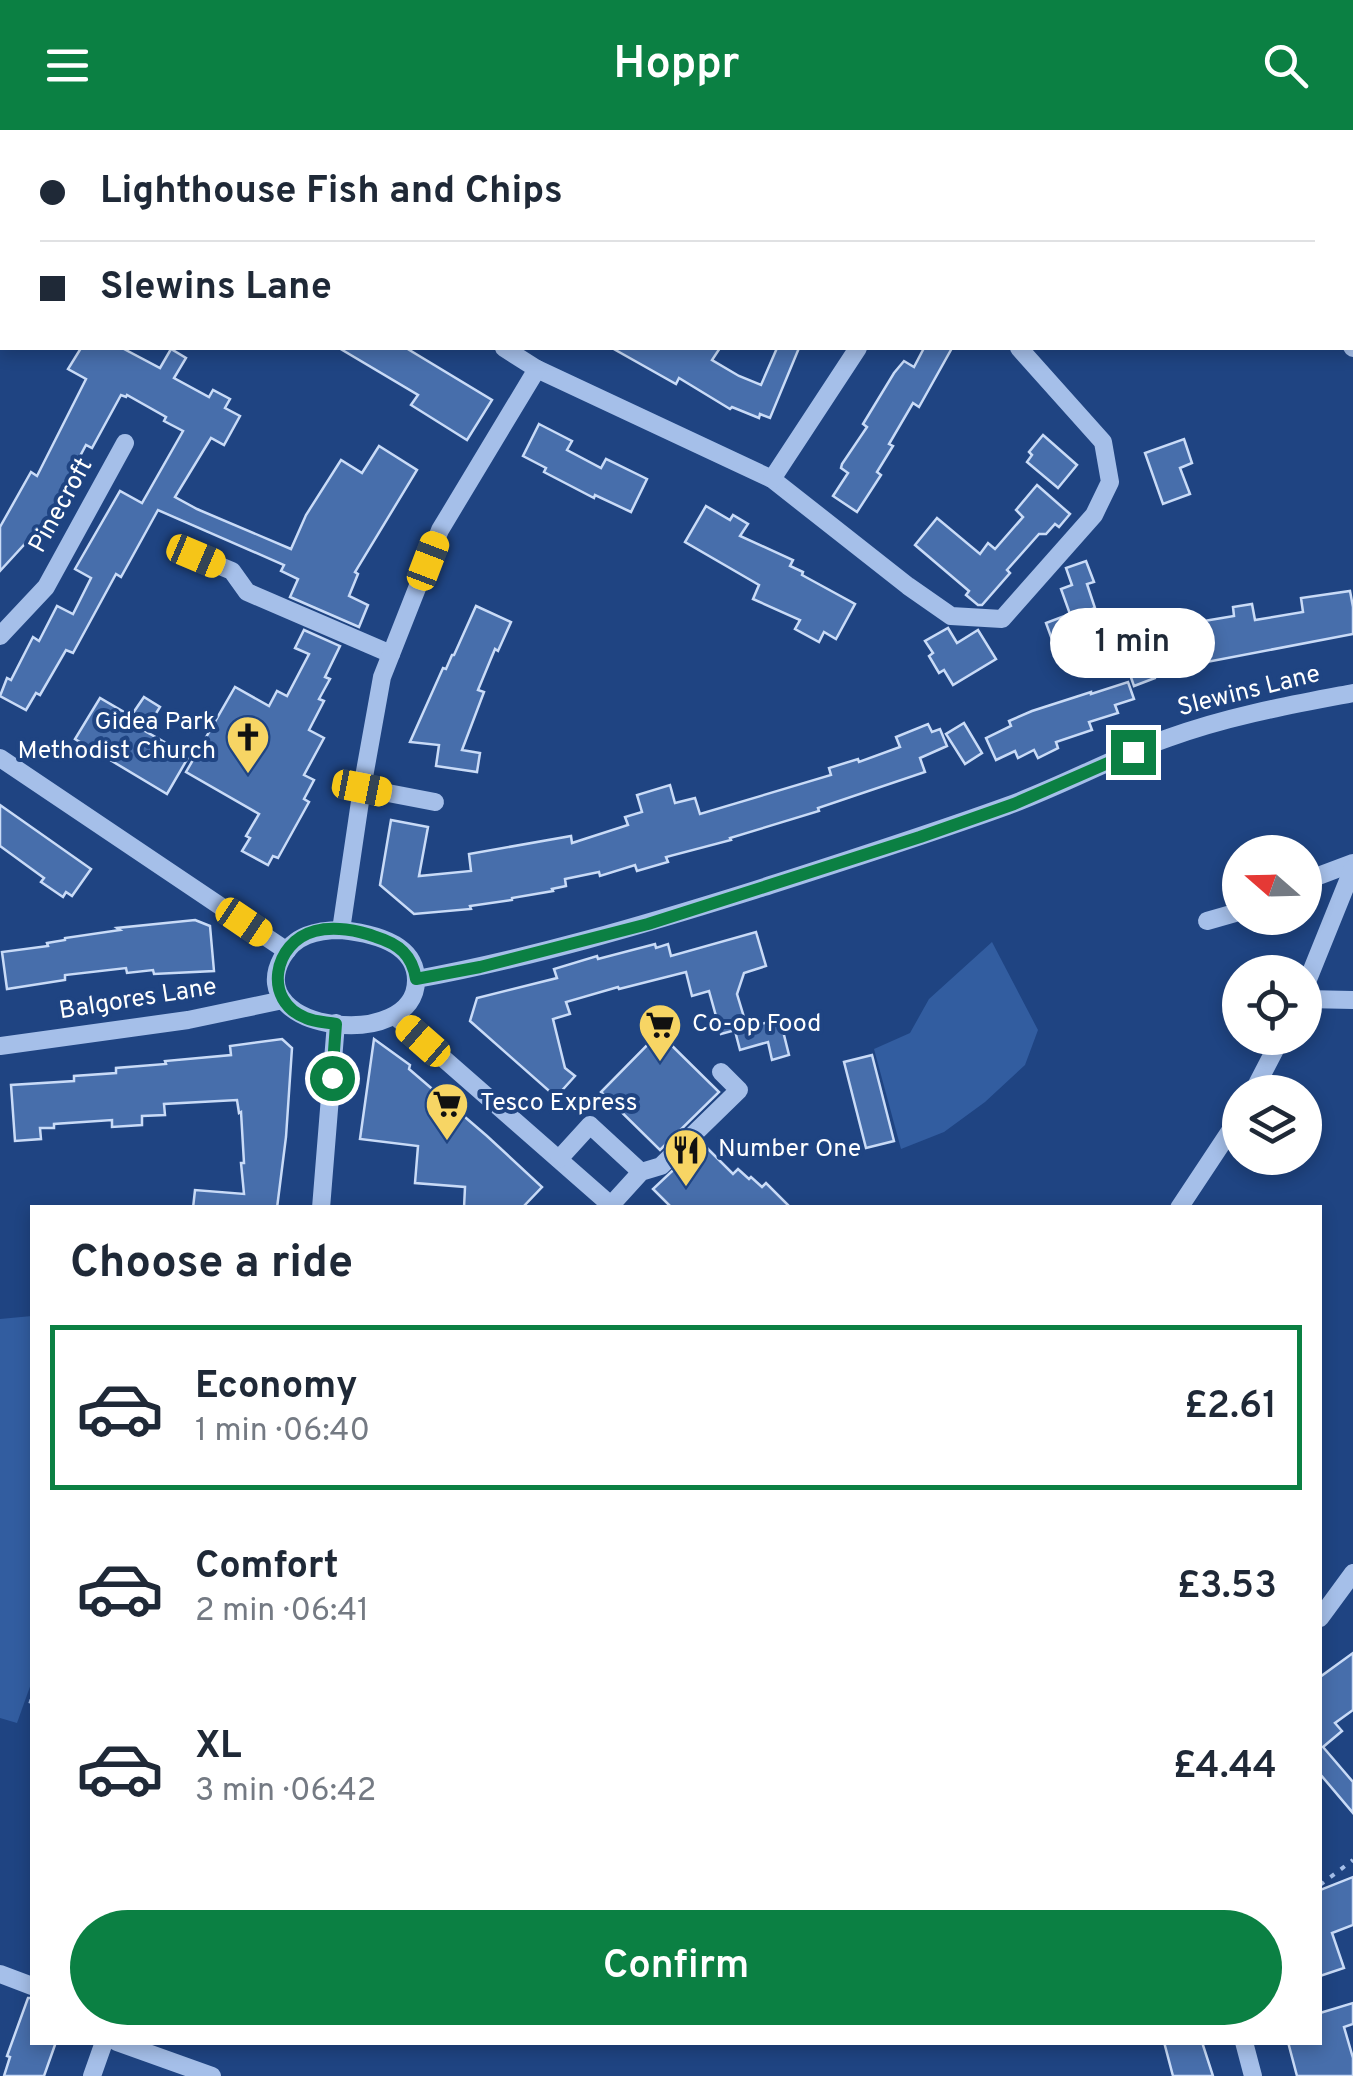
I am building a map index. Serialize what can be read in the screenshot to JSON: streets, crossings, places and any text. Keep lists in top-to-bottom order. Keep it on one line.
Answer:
{"streets":{"street":["Pinecroft","Slewins Lane","Balgores Lane"]},"crossings":[["Slewins Lane","Balgores Lane"]],"places":{"church":["Gidea Park Methodist Church"],"supermarket":["Co-op Food","Tesco Express"],"restaurant":["Number One"]},"north":"left","page":{"header":"Hoppr","banner":["Lighthouse Fish and Chips","Slewins Lane"],"bubble":"1 min","heading":"Choose a ride","list":[{"name":"Economy","note":"1 min · 06:40","value":"£2.61"},{"name":"Comfort","note":"2 min · 06:41","value":"£3.53"},{"name":"XL","note":"3 min · 06:42","value":"£4.44"}],"buttons":"Confirm"}}
